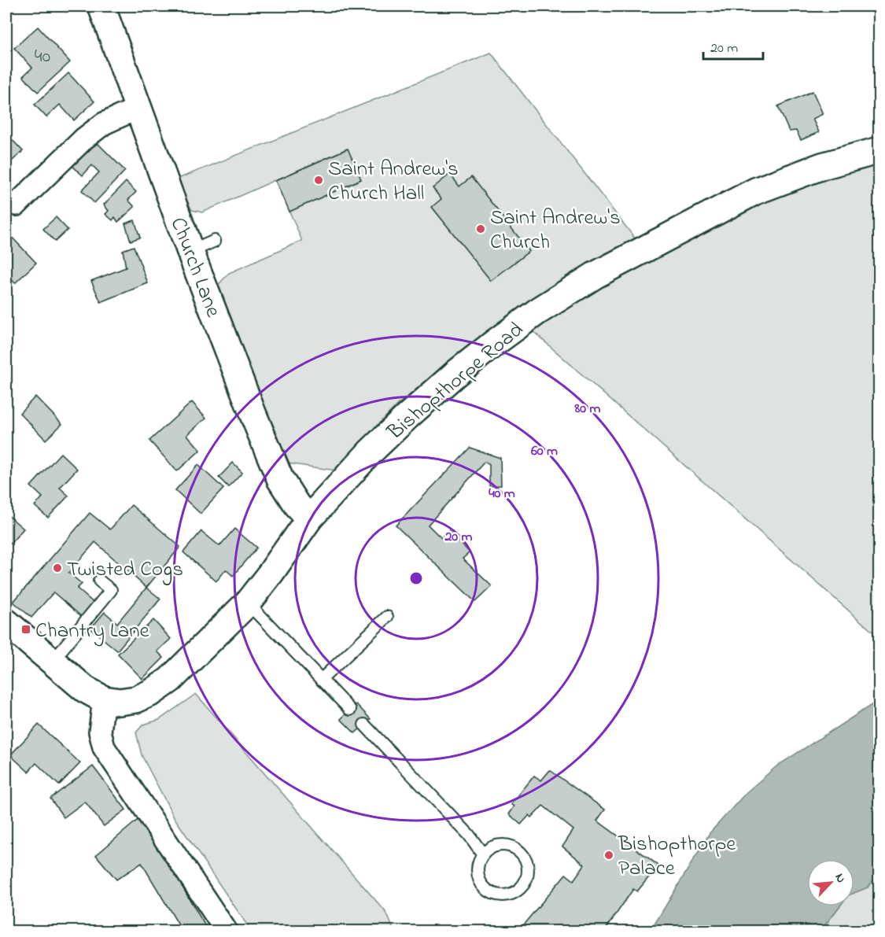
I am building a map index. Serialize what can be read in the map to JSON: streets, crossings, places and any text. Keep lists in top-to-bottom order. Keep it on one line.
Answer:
{"streets":{"street":["Church Lane","Bishopthorpe Road"]},"crossings":[["Church Lane","Bishopthorpe Road"]],"places":{"other":["Saint Andrew's Church Hall","Saint Andrew's Church","Twisted Cogs","Bishopthorpe Palace"],"transit":["Chantry Lane"]},"house_numbers":["40"],"scale_bar":"20 m","north":"top right","rings":["80 m","60 m","40 m","20 m"]}
